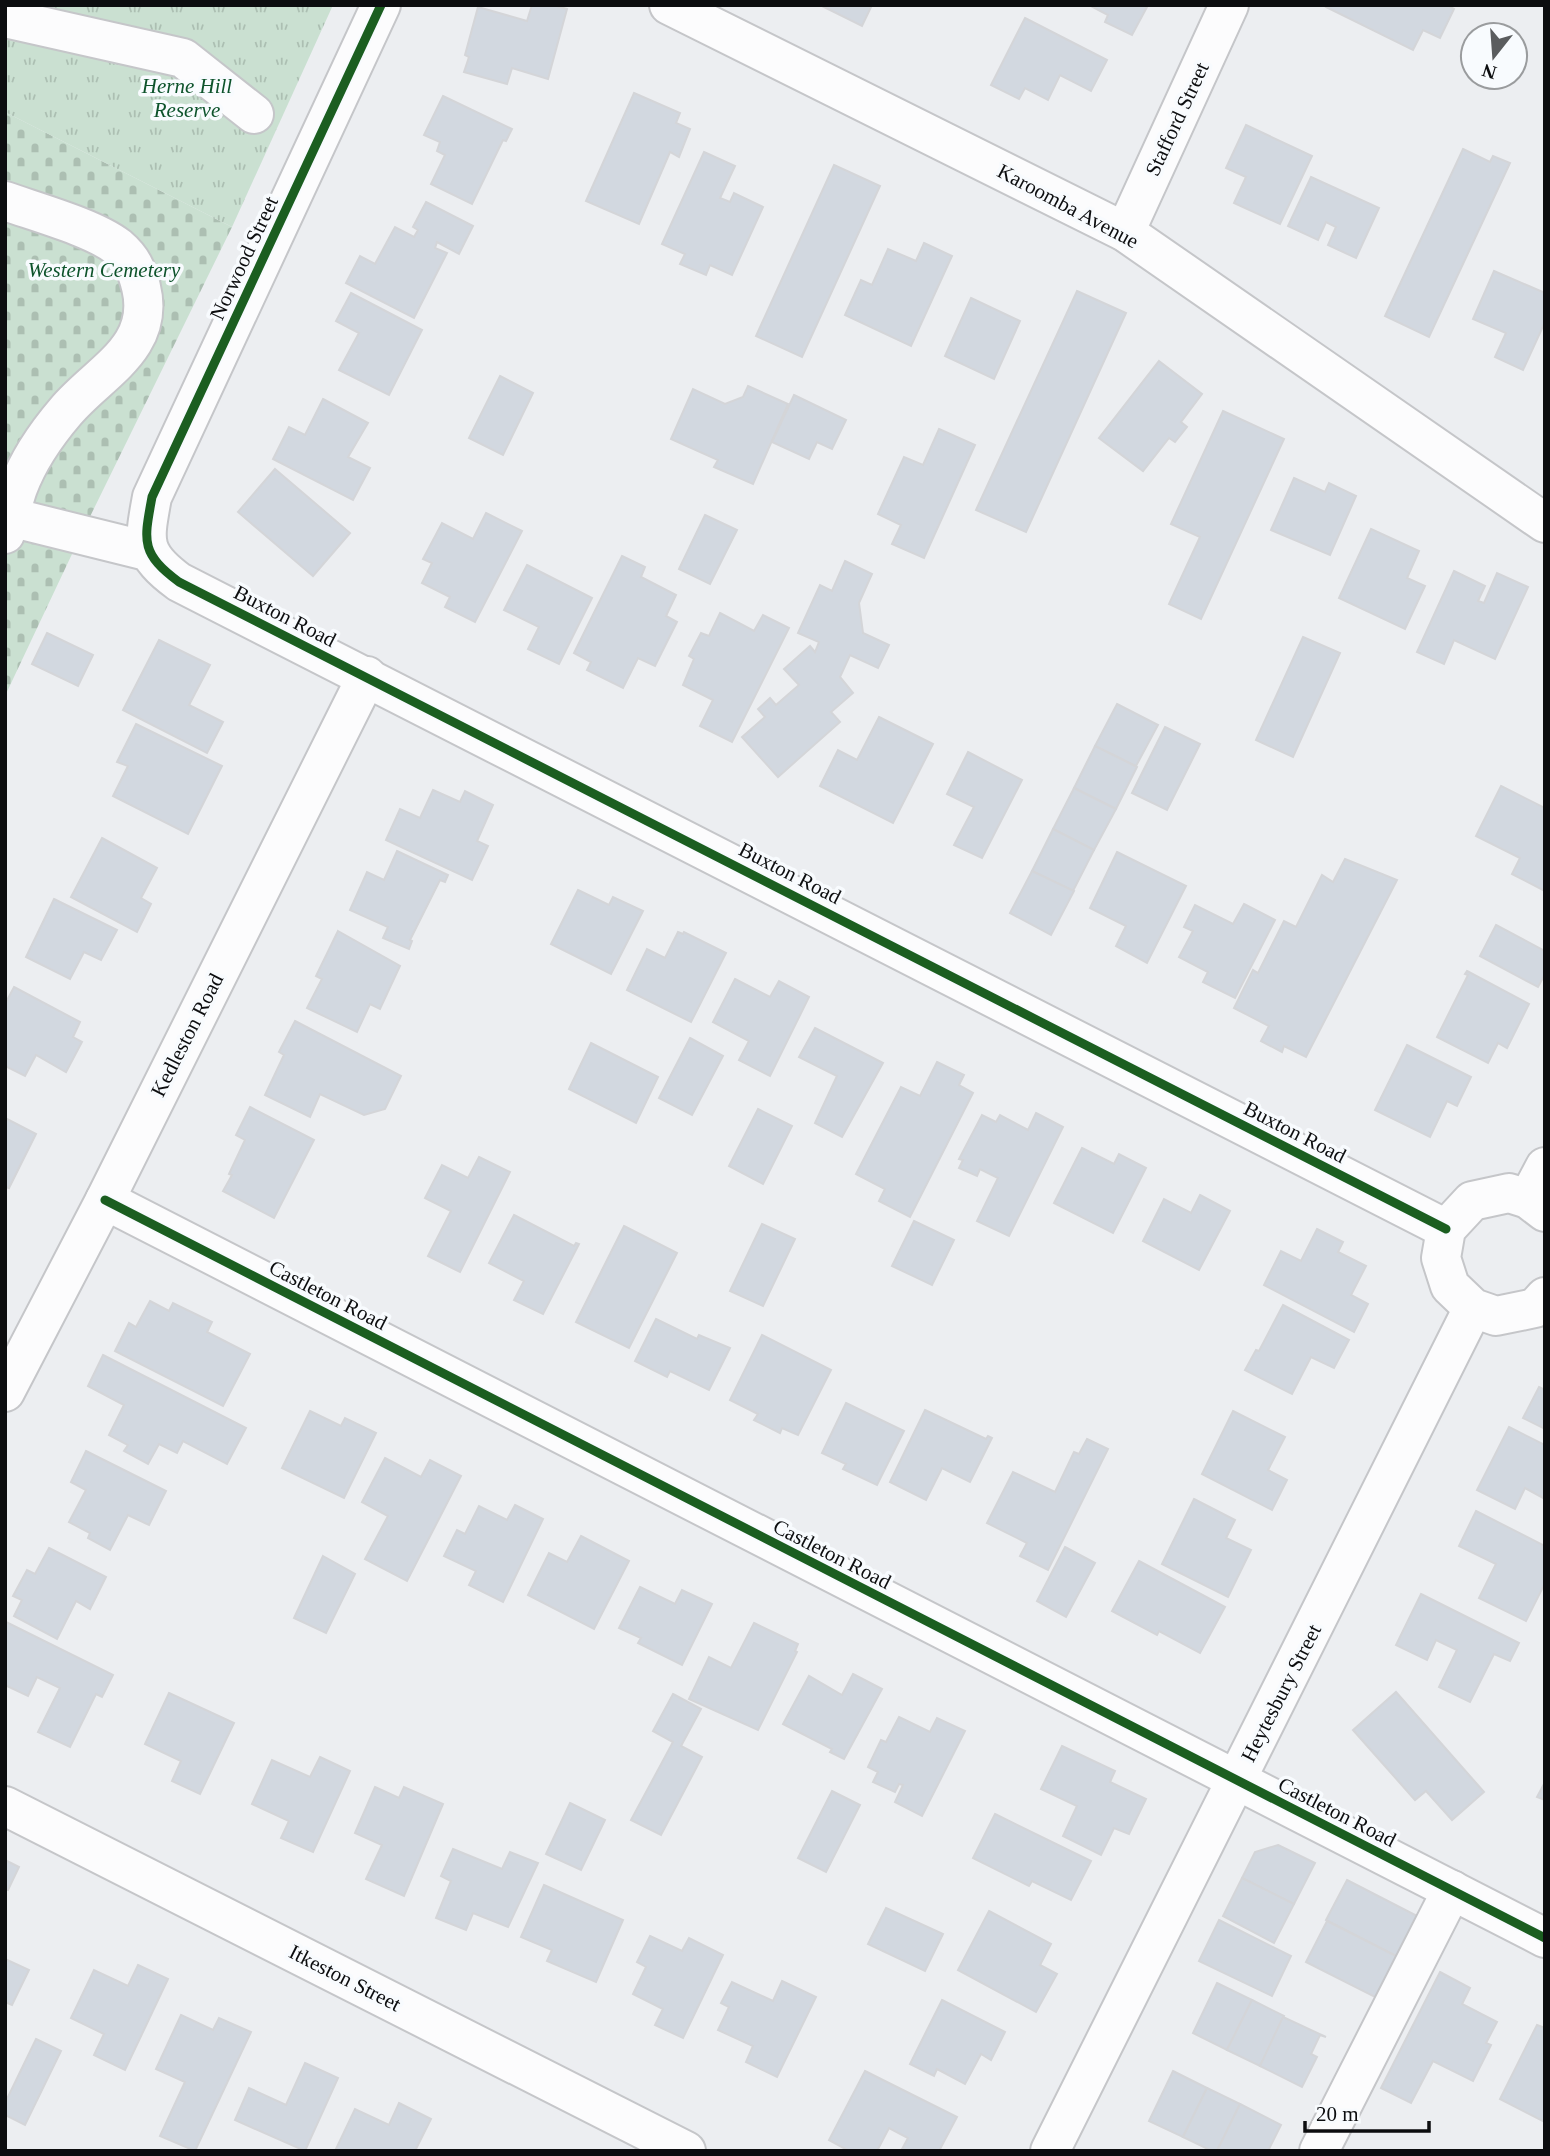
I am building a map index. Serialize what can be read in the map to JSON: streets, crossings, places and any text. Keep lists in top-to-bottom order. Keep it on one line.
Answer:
{"streets":{"street":["Stafford Street","Karoomba Avenue","Norwood Street","Buxton Road","Kedleston Road","Castleton Road","Heytesbury Street","Itkeston Street"]},"crossings":[["Stafford Street","Karoomba Avenue"],["Norwood Street","Buxton Road"],["Buxton Road","Kedleston Road"],["Kedleston Road","Castleton Road"],["Castleton Road","Heytesbury Street"]],"parks":["Herne Hill Reserve","Western Cemetery"],"scale_bar":"20 m","north":"bottom"}
